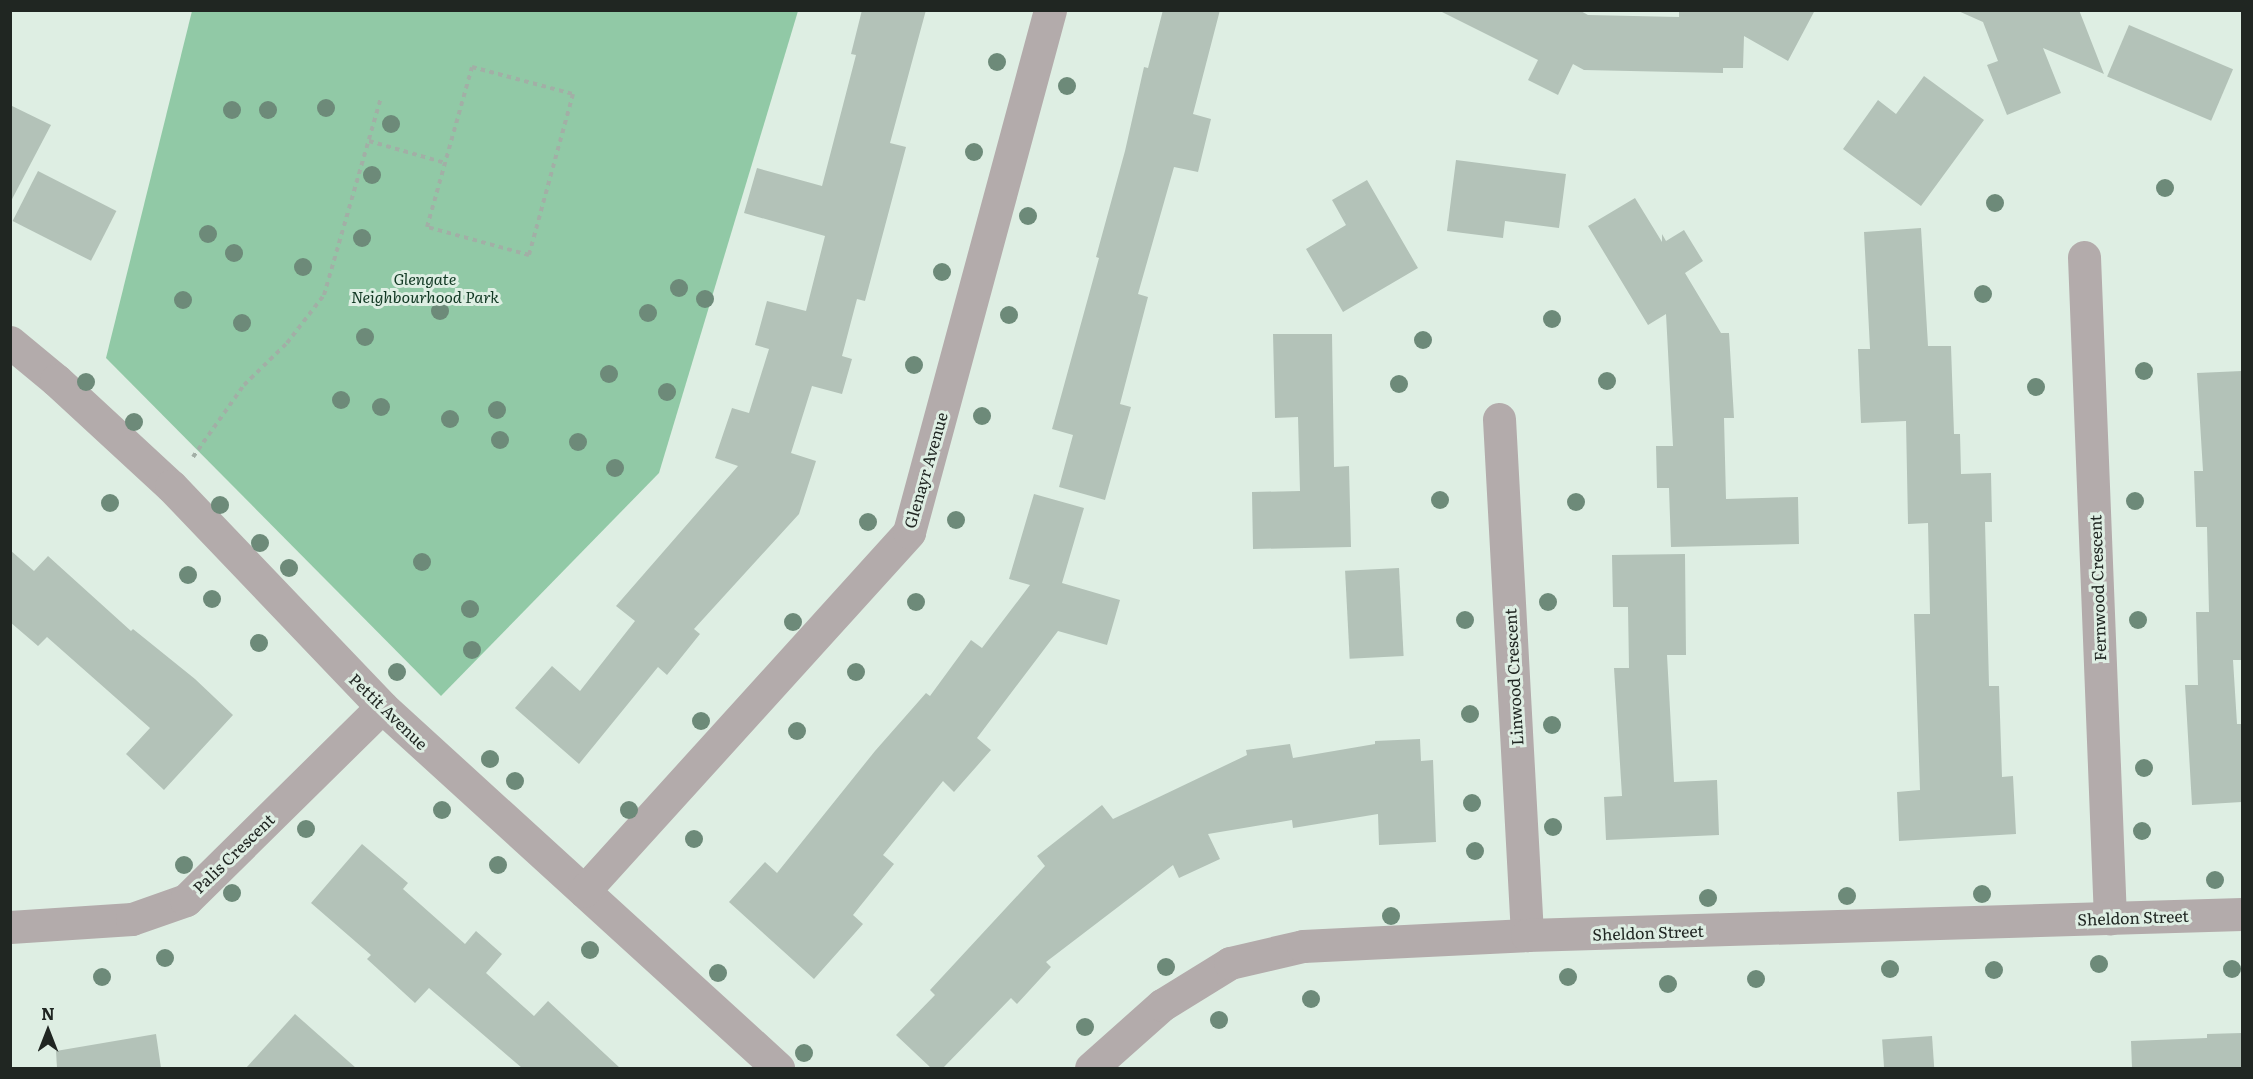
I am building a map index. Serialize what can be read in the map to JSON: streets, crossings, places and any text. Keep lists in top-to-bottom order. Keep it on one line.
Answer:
{"streets":{"street":["Glenayr Avenue","Fernwood Crescent","Linwood Crescent","Pettit Avenue","Palis Crescent","Sheldon Street"]},"crossings":[["Glenayr Avenue","Pettit Avenue"],["Fernwood Crescent","Sheldon Street"],["Linwood Crescent","Sheldon Street"],["Pettit Avenue","Palis Crescent"]],"parks":["Glengate Neighbourhood Park"],"north":"top"}
